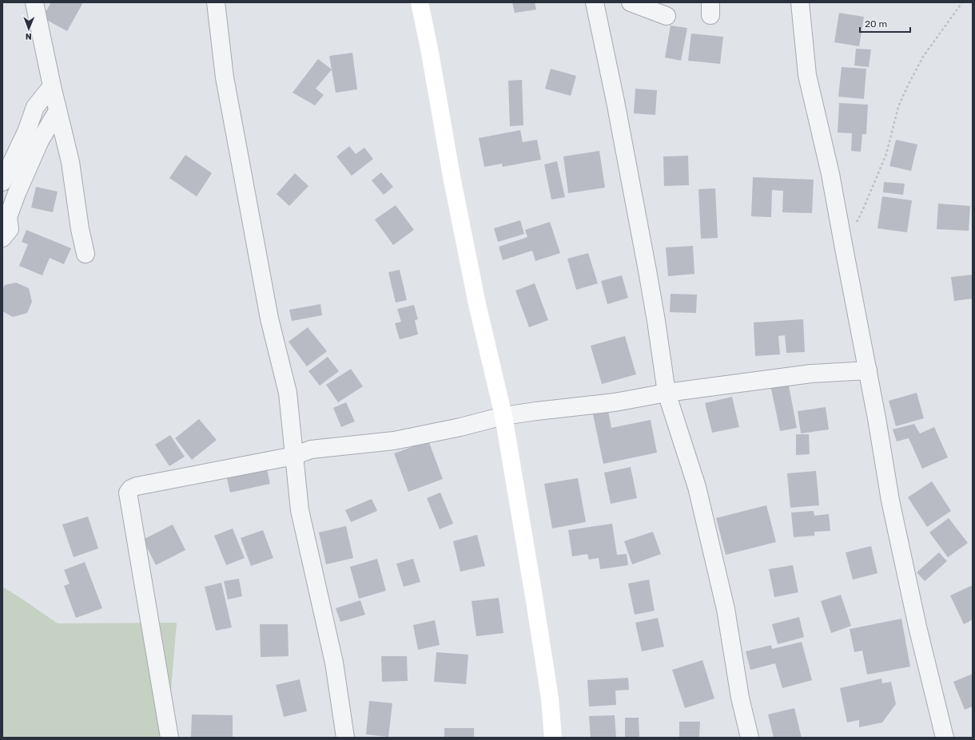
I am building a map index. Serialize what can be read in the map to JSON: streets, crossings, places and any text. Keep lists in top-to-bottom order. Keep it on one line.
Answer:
{"scale_bar":"20 m","north":"bottom"}
